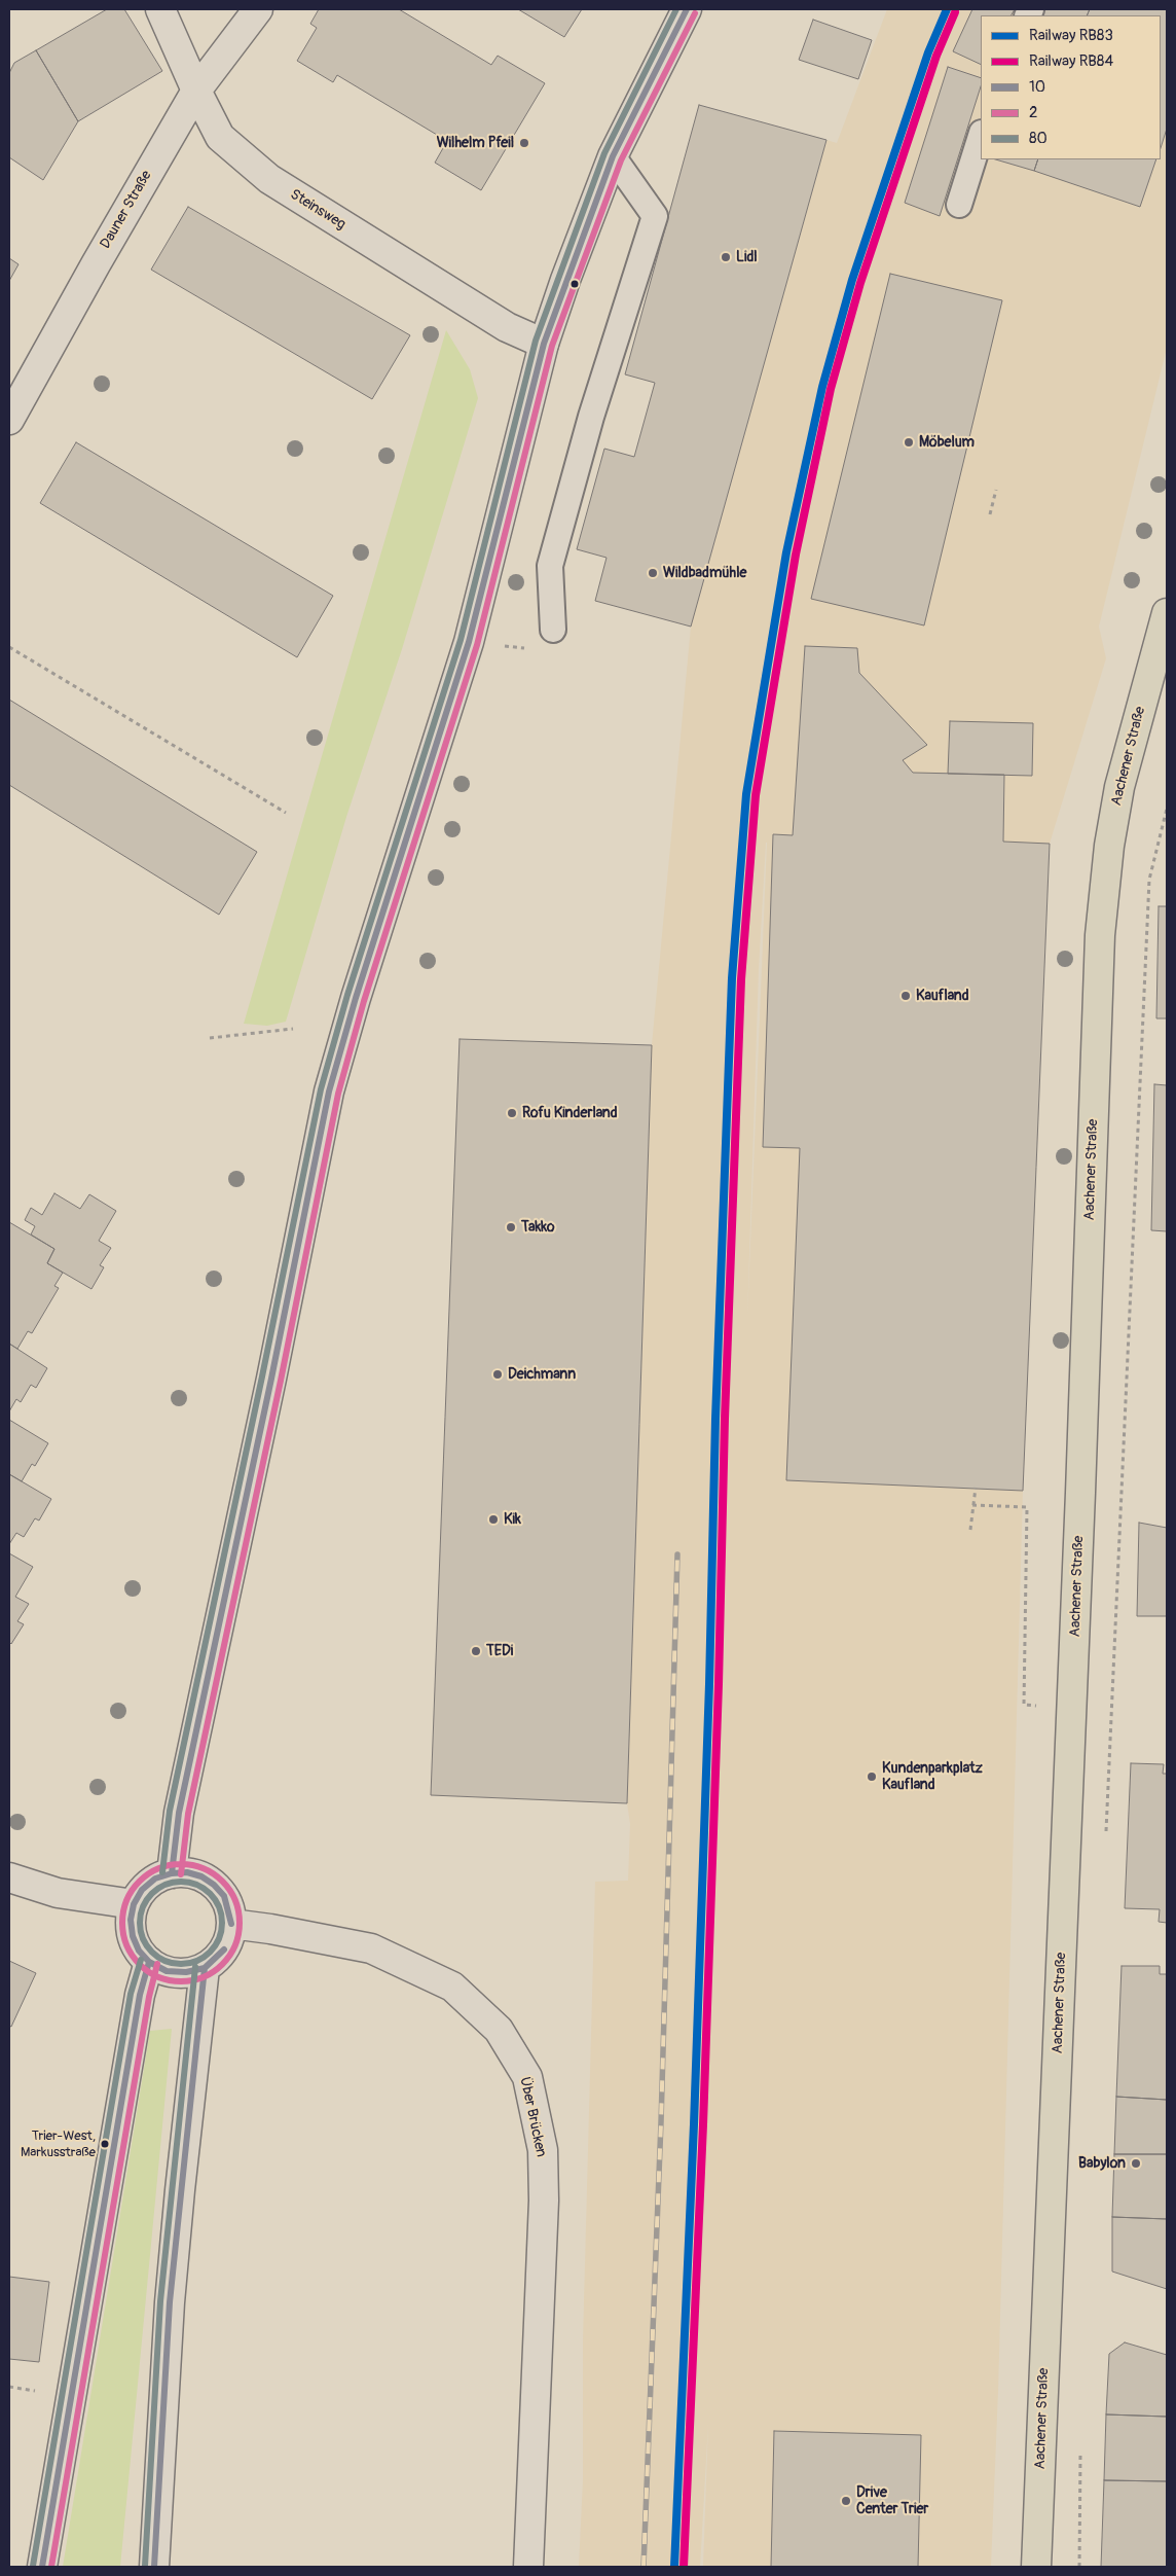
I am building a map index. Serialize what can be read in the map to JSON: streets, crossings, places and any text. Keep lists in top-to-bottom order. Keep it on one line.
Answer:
{"streets":{"main road":["Aachener Straße"],"street":["Dauner Straße","Steinsweg","Über Brücken"]},"crossings":[["Dauner Straße","Steinsweg"]],"places":["Wilhelm Pfeil","Lidl","Möbelum","Wildbadmühle","Kaufland","Rofu Kinderland","Takko","Deichmann","Kik","TEDi","Kundenparkplatz Kaufland","Trier-West, Markusstraße","Babylon","Drive Center Trier"],"lines":["rail line RB83","transit line 10","transit line 80","rail line RB84","transit line 2"],"legend":["Railway RB83","Railway RB84","10","2","80"]}
